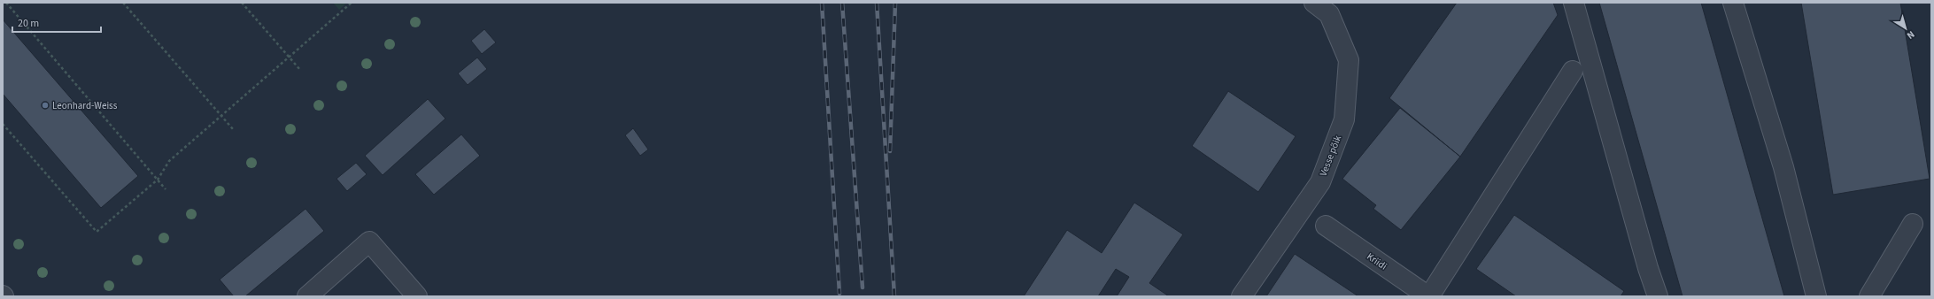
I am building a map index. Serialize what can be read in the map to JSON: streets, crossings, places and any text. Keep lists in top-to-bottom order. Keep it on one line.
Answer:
{"streets":{"street":["Vesse põik","Kriidi"]},"places":["Leonhard-Weiss"],"scale_bar":"20 m","north":"bottom right"}
